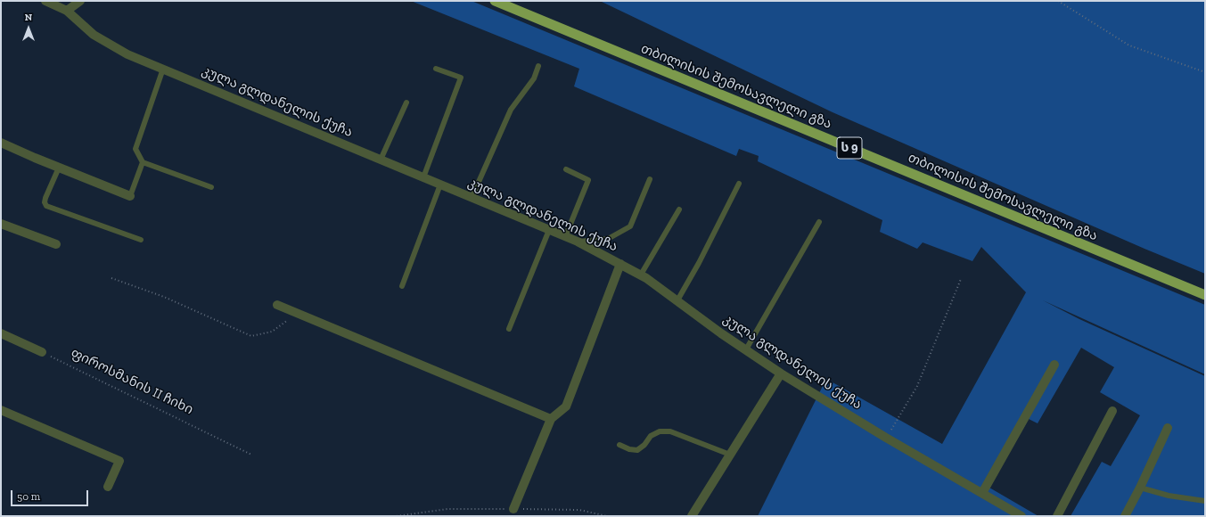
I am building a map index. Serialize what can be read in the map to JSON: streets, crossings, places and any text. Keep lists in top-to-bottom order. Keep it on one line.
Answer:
{"streets":{"highway":["თბილისის შემოსავლელი გზა","ს 9"],"street":["კულა გლდანელის ქუჩა"],"path":["ფიროსმანის II ჩიხი"]},"scale_bar":"50 m","north":"top"}
